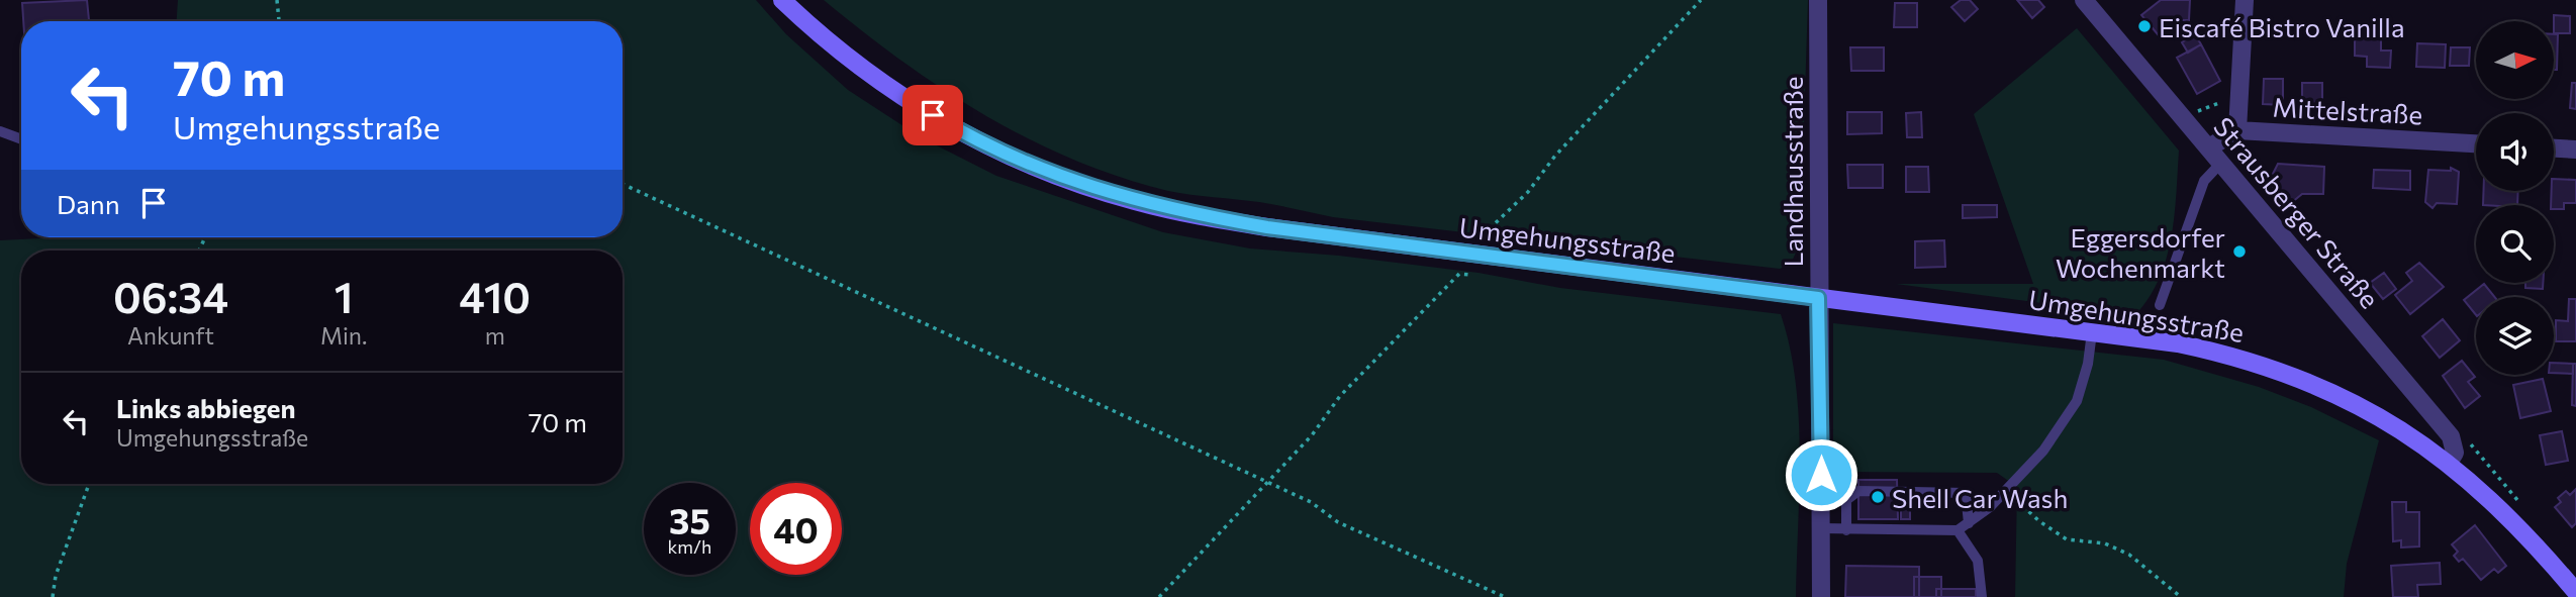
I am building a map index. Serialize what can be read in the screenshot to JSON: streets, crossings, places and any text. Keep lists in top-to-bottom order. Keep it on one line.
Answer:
{"streets":{"main road":["Strausberger Straße","Umgehungsstraße"],"street":["Mittelstraße","Landhausstraße"]},"crossings":[["Mittelstraße","Strausberger Straße"],["Landhausstraße","Umgehungsstraße"],["Strausberger Straße","Umgehungsstraße"]],"places":["Eiscafé Bistro Vanilla","Eggersdorfer Wochenmarkt","Shell Car Wash"],"north":"right","page":{"turn":["70 m","Umgehungsstraße"],"then":"Dann","eta":["06:34","Ankunft","1","Min.","410","m"],"list":[{"name":"Links abbiegen","note":"Umgehungsstraße","value":"70 m"}],"speed":"35 km/h","limit":"40"}}
